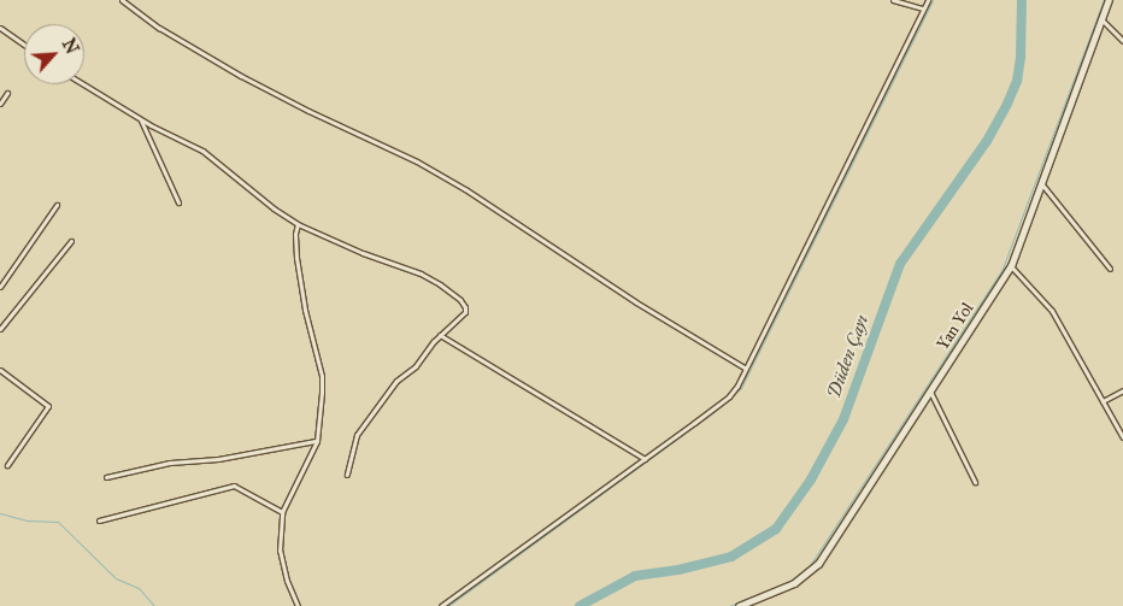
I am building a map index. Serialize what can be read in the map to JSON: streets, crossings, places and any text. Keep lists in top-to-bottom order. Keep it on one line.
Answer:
{"streets":{"street":["Yan Yol"]},"water":["Düden Çayı"],"north":"top right"}
